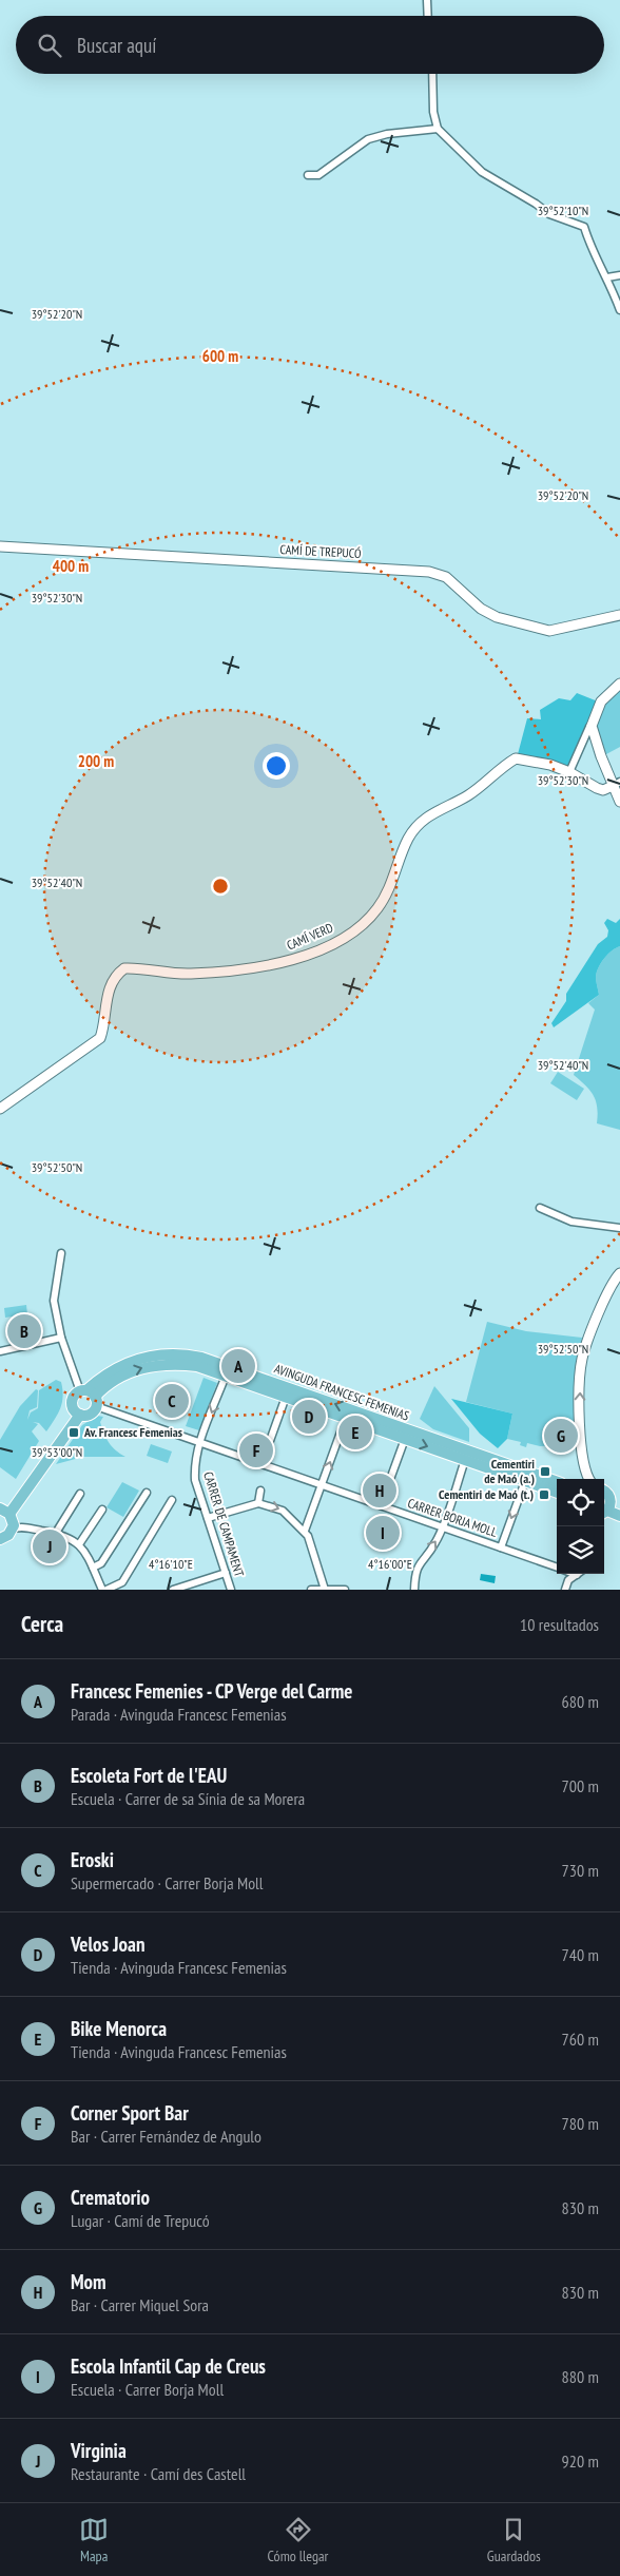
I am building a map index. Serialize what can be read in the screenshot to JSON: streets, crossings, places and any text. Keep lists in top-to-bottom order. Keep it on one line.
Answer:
{"streets":{"main road":["AVINGUDA FRANCESC FEMENIAS"],"street":["CAMÍ DE TREPUCÓ","CAMÍ VERD","CARRER BORJA MOLL","CARRER DE CAMPAMENT"]},"crossings":[["AVINGUDA FRANCESC FEMENIAS","CARRER BORJA MOLL"],["AVINGUDA FRANCESC FEMENIAS","CARRER DE CAMPAMENT"],["CARRER BORJA MOLL","CARRER DE CAMPAMENT"]],"places":{"transit":["Av. Francesc Femenias","Cementiri de Maó (a.)","Cementiri de Maó (t.)"]},"page":{"search":"Buscar aquí","pins":["B","A","C","D","E","G","F","H","I","J"],"heading":["Cerca","10 resultados"],"list":[{"mark":"A","name":"Francesc Femenies - CP Verge del Carme","note":"Parada · Avinguda Francesc Femenias","value":"680 m"},{"mark":"B","name":"Escoleta Fort de l'EAU","note":"Escuela · Carrer de sa Sínia de sa Morera","value":"700 m"},{"mark":"C","name":"Eroski","note":"Supermercado · Carrer Borja Moll","value":"730 m"},{"mark":"D","name":"Velos Joan","note":"Tienda · Avinguda Francesc Femenias","value":"740 m"},{"mark":"E","name":"Bike Menorca","note":"Tienda · Avinguda Francesc Femenias","value":"760 m"},{"mark":"F","name":"Corner Sport Bar","note":"Bar · Carrer Fernández de Angulo","value":"780 m"},{"mark":"G","name":"Crematorio","note":"Lugar · Camí de Trepucó","value":"830 m"},{"mark":"H","name":"Mom","note":"Bar · Carrer Miquel Sora","value":"830 m"},{"mark":"I","name":"Escola Infantil Cap de Creus","note":"Escuela · Carrer Borja Moll","value":"880 m"},{"mark":"J","name":"Virginia","note":"Restaurante · Camí des Castell","value":"920 m"}],"nav":["Mapa","Cómo llegar","Guardados"]},"coordinates":["39°52'10\"N","39°52'20\"N","39°52'30\"N","39°52'40\"N","39°52'50\"N","39°53'00\"N","4°16'10\"E","4°16'00\"E"],"rings":["600 m","400 m","200 m"]}
